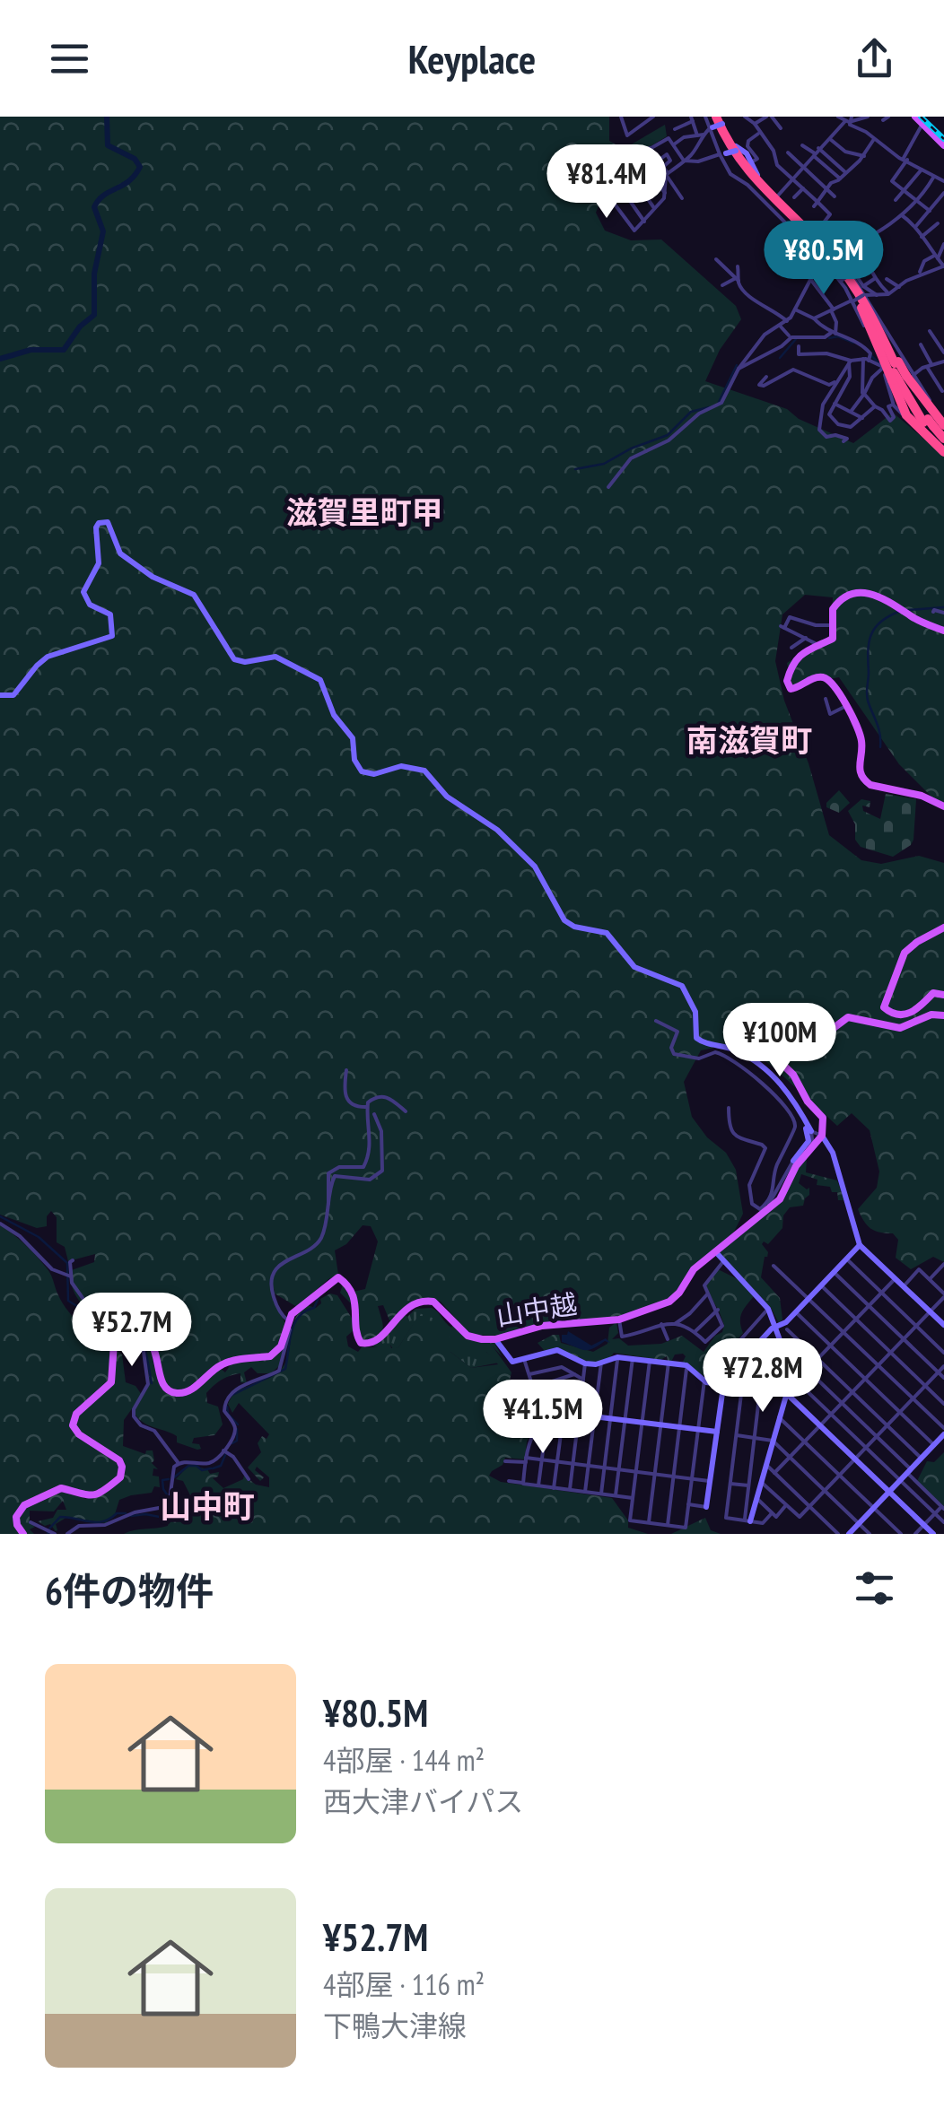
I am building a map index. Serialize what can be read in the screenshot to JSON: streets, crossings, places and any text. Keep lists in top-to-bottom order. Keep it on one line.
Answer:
{"streets":{"main road":["山中越"]},"districts":["滋賀里町甲","南滋賀町","山中町"],"page":{"header":"Keyplace","price":["¥81.4M","¥80.5M","¥100M","¥52.7M","¥72.8M","¥41.5M"],"heading":"6件の物件","list":[{"name":"¥80.5M","note":"4部屋 · 144 m² · 西大津バイパス"},{"name":"¥52.7M","note":"4部屋 · 116 m² · 下鴨大津線"}]}}
